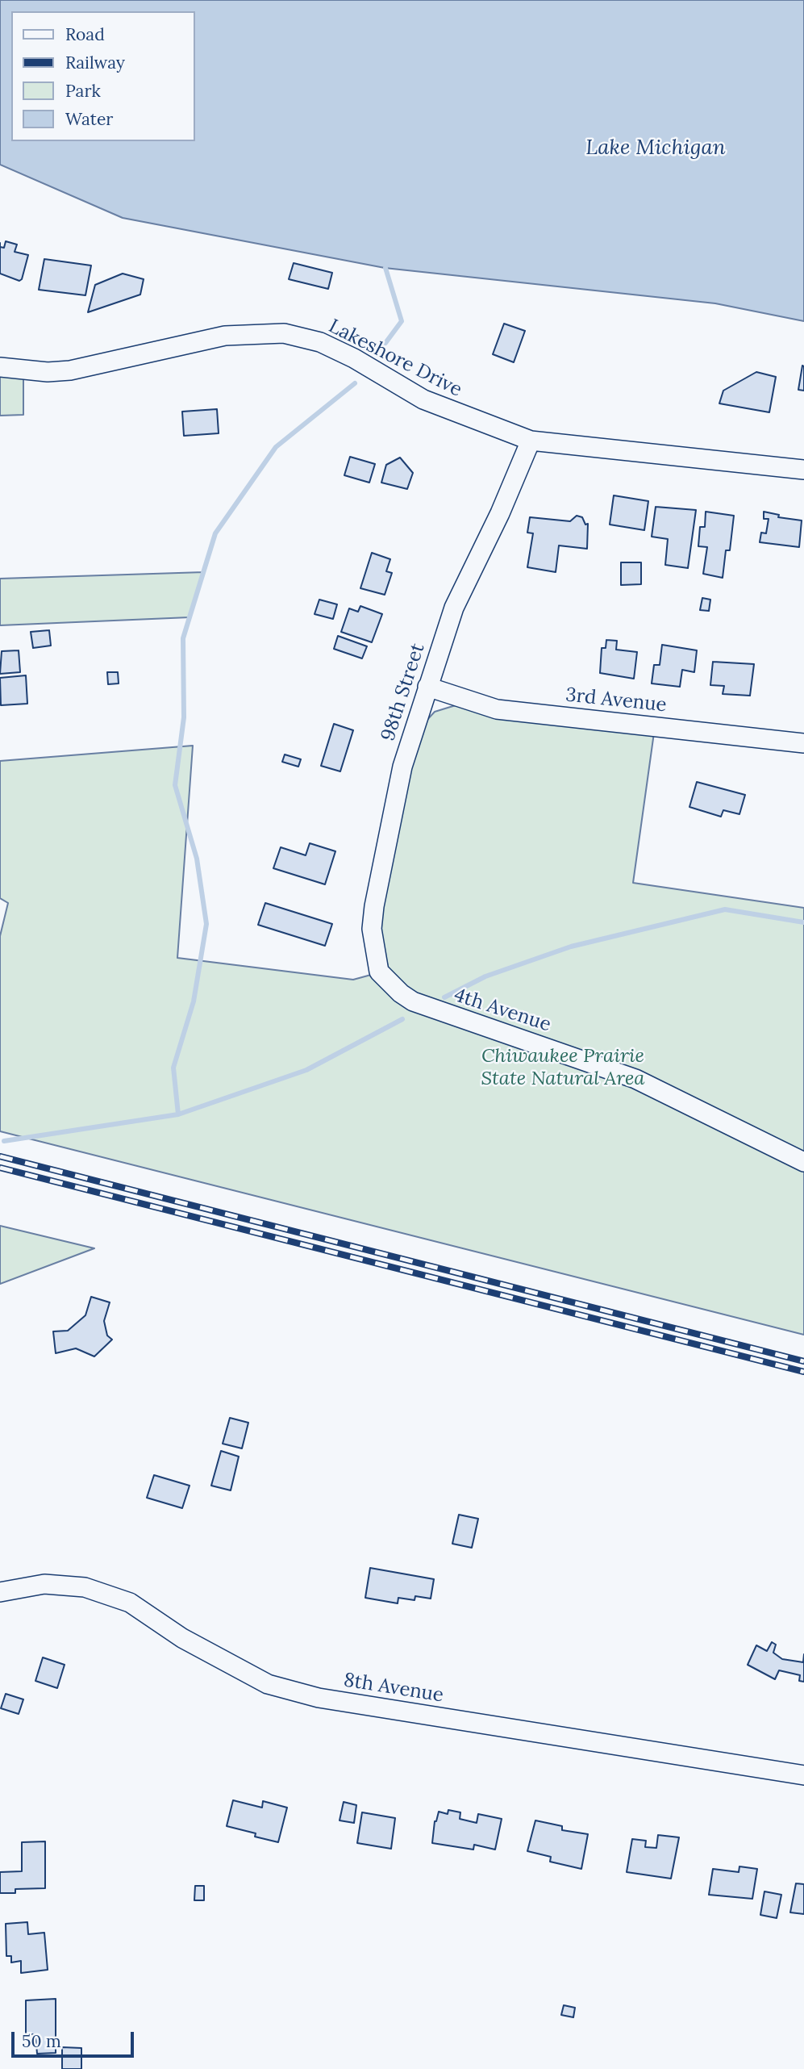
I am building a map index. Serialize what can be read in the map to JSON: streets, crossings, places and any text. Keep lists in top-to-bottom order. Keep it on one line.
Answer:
{"streets":{"street":["Lakeshore Drive","98th Street","3rd Avenue","4th Avenue","8th Avenue"]},"crossings":[["Lakeshore Drive","98th Street"],["98th Street","3rd Avenue"],["98th Street","4th Avenue"]],"water":["Lake Michigan"],"parks":["Chiwaukee Prairie State Natural Area"],"legend":["Road","Railway","Park","Water"],"scale_bar":"50 m"}
